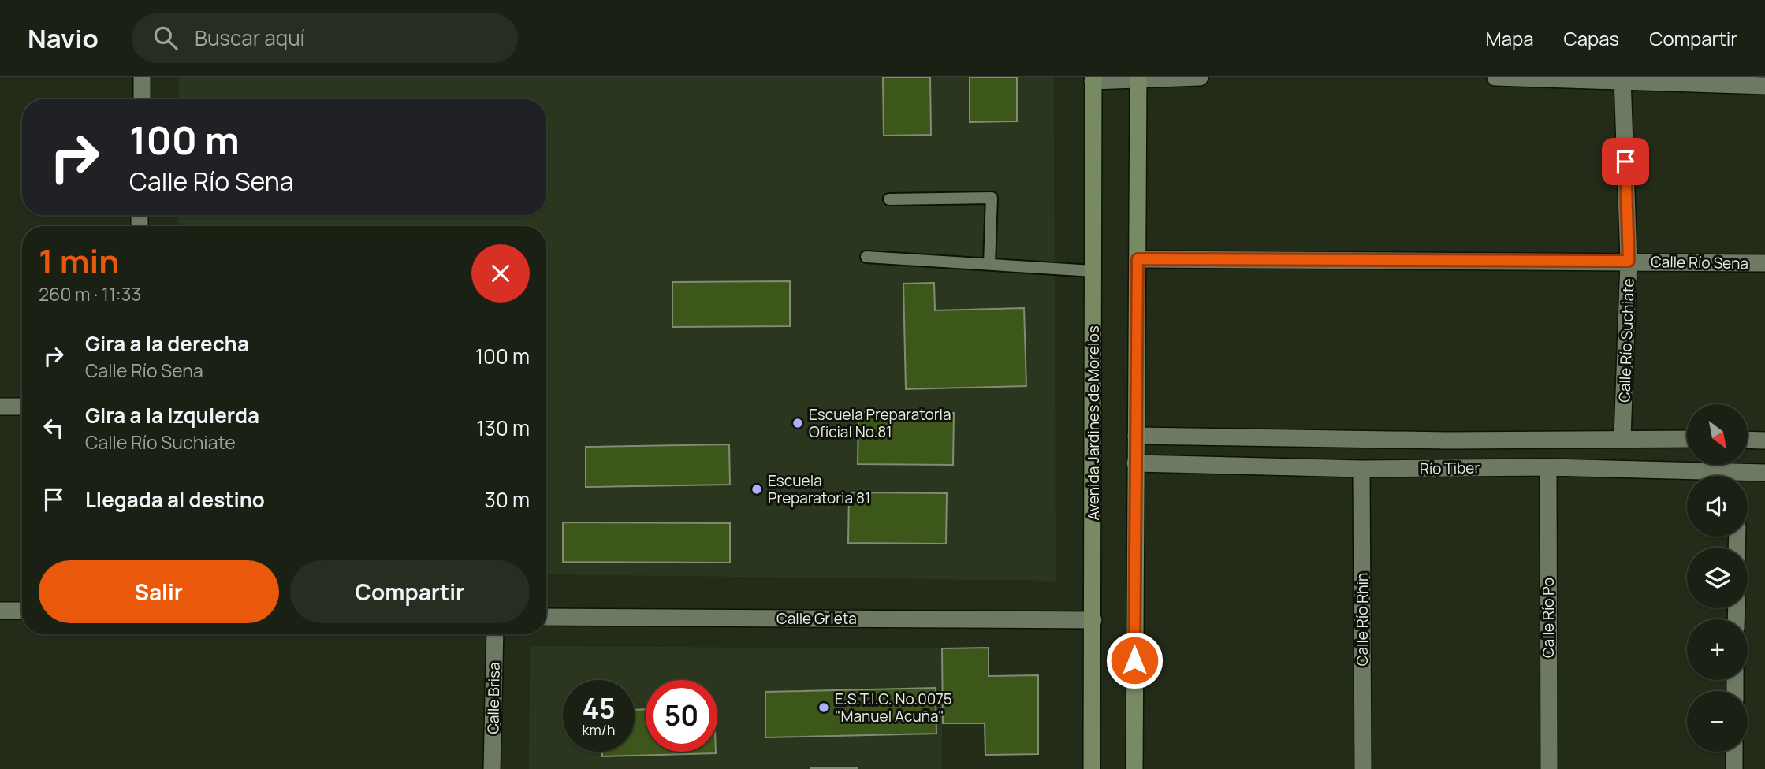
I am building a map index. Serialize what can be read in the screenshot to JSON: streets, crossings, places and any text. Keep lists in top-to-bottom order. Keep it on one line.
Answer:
{"streets":{"main road":["Avenida Jardines de Morelos"],"street":["Calle Río Sena","Calle Río Suchiate","Río Tiber","Calle Río Po","Calle Grieta","Calle Río Rhin","Calle Brisa"]},"crossings":[["Calle Río Sena","Calle Río Suchiate"],["Calle Río Suchiate","Río Tiber"],["Avenida Jardines de Morelos","Calle Grieta"],["Río Tiber","Calle Río Po"],["Río Tiber","Calle Río Rhin"]],"places":["Escuela Preparatoria Oficial No.81","Escuela Preparatoria 81","E.S.T.I.C. No.0075 \"Manuel Acuña\""],"north":"bottom right","page":{"header":"Navio","search":"Buscar aquí","nav":["Mapa","Capas","Compartir"],"turn":["100 m","Calle Río Sena"],"heading":["1 min","260 m · 11:33"],"list":[{"name":"Gira a la derecha","note":"Calle Río Sena","value":"100 m"},{"name":"Gira a la izquierda","note":"Calle Río Suchiate","value":"130 m"},{"name":"Llegada al destino","value":"30 m"}],"map_buttons":["+","−"],"buttons":["Salir","Compartir"],"speed":"45 km/h","limit":"50"}}
